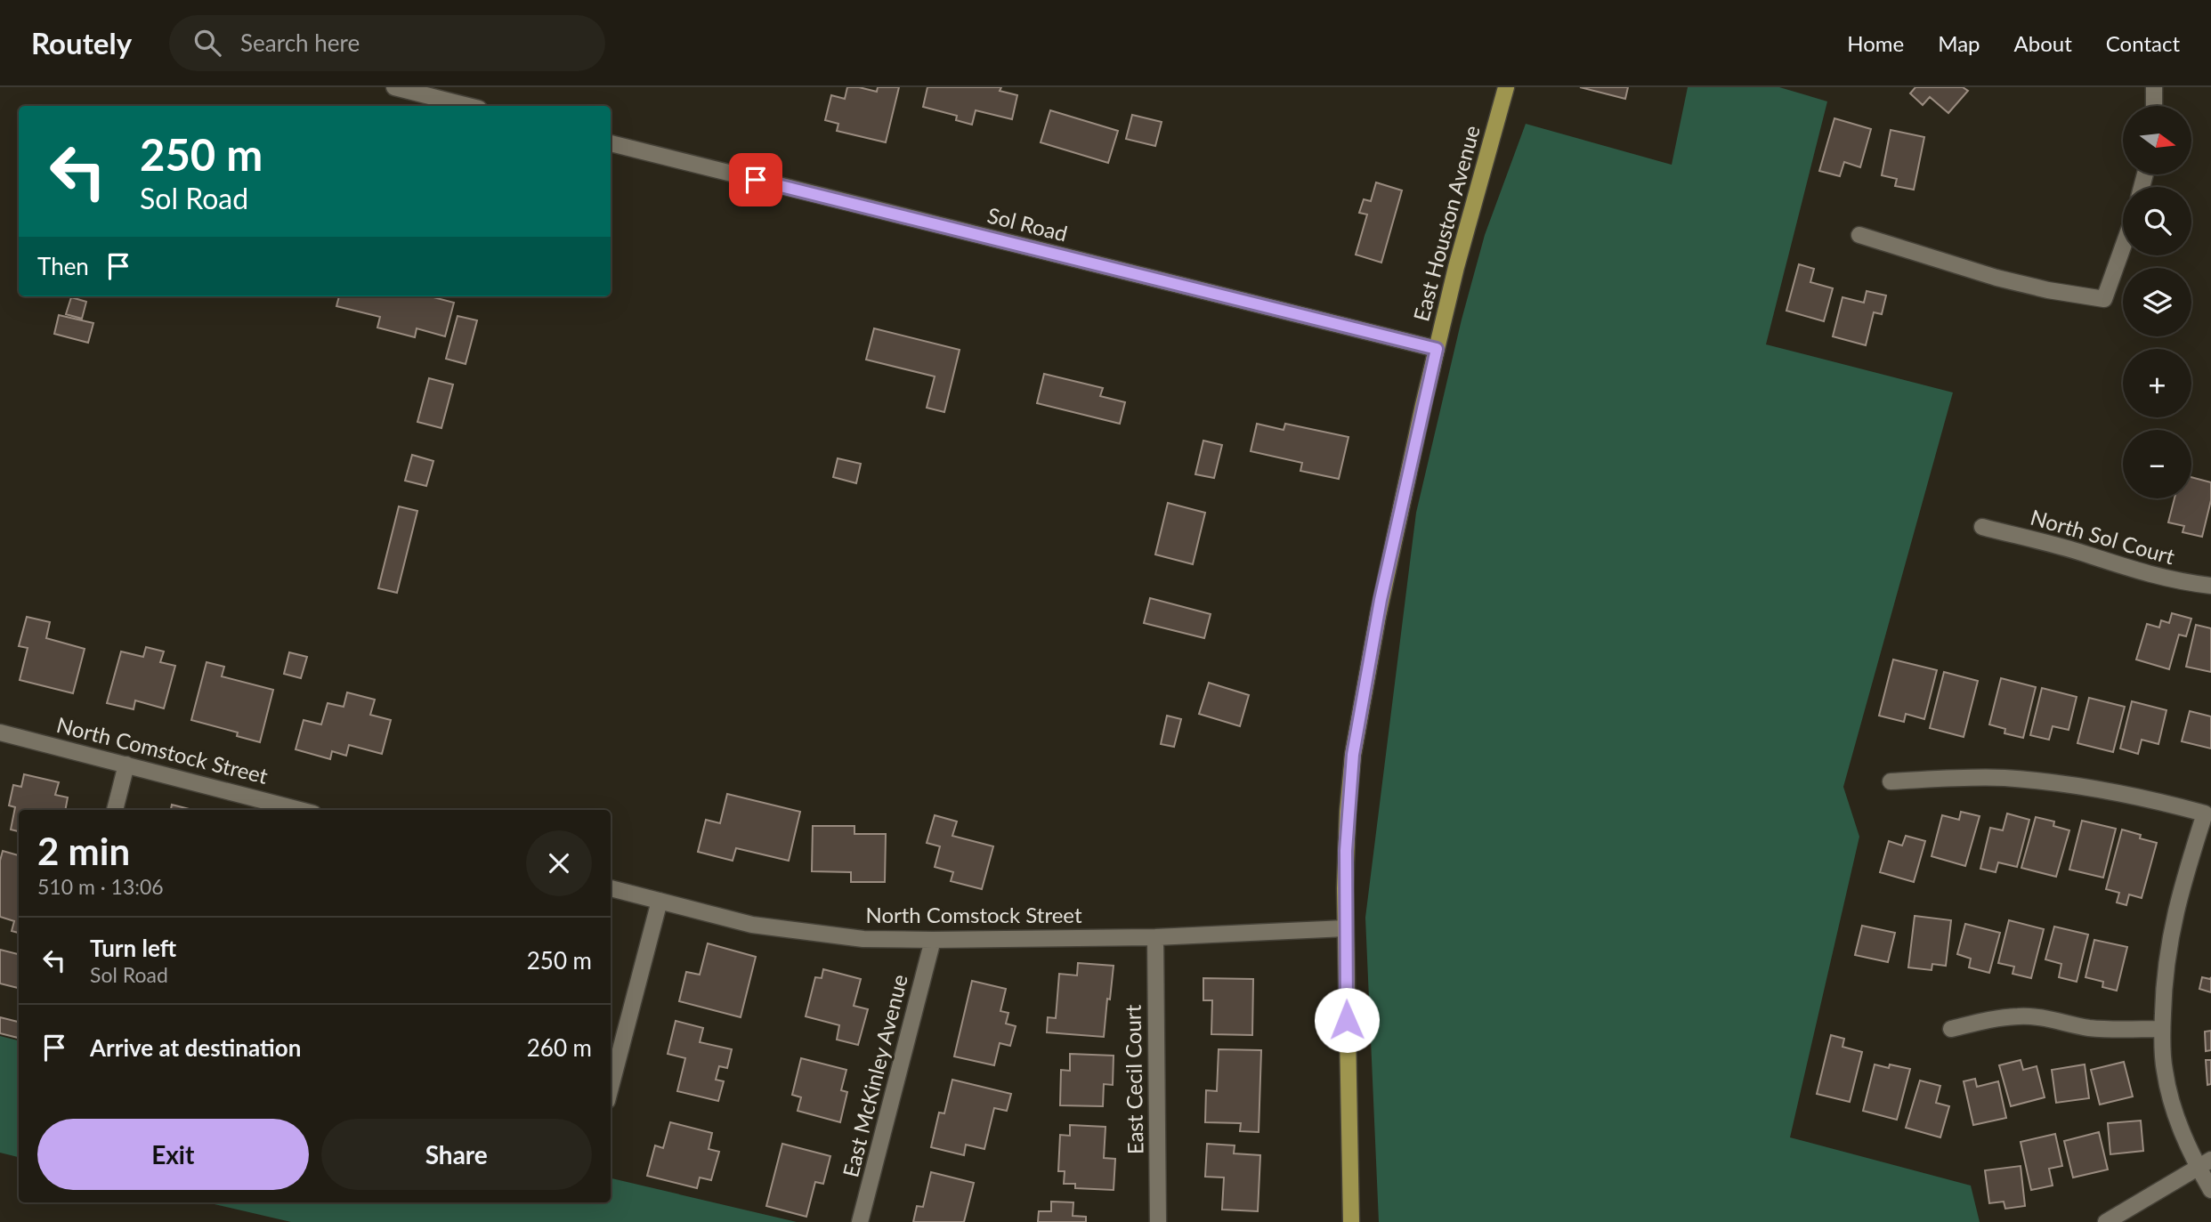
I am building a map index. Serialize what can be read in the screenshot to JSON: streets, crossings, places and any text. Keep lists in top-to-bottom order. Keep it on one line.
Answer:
{"streets":{"main road":["East Houston Avenue"],"street":["Sol Road","North Sol Court","North Comstock Street","East McKinley Avenue","East Cecil Court"]},"crossings":[["East Houston Avenue","Sol Road"],["East Houston Avenue","North Comstock Street"],["North Comstock Street","East McKinley Avenue"],["North Comstock Street","East Cecil Court"]],"north":"right","page":{"header":"Routely","search":"Search here","nav":["Home","Map","About","Contact"],"map_buttons":["+","−"],"turn":["250 m","Sol Road"],"then":"Then","heading":["2 min","510 m · 13:06"],"list":[{"name":"Turn left","note":"Sol Road","value":"250 m"},{"name":"Arrive at destination","value":"260 m"}],"buttons":["Exit","Share"]}}
